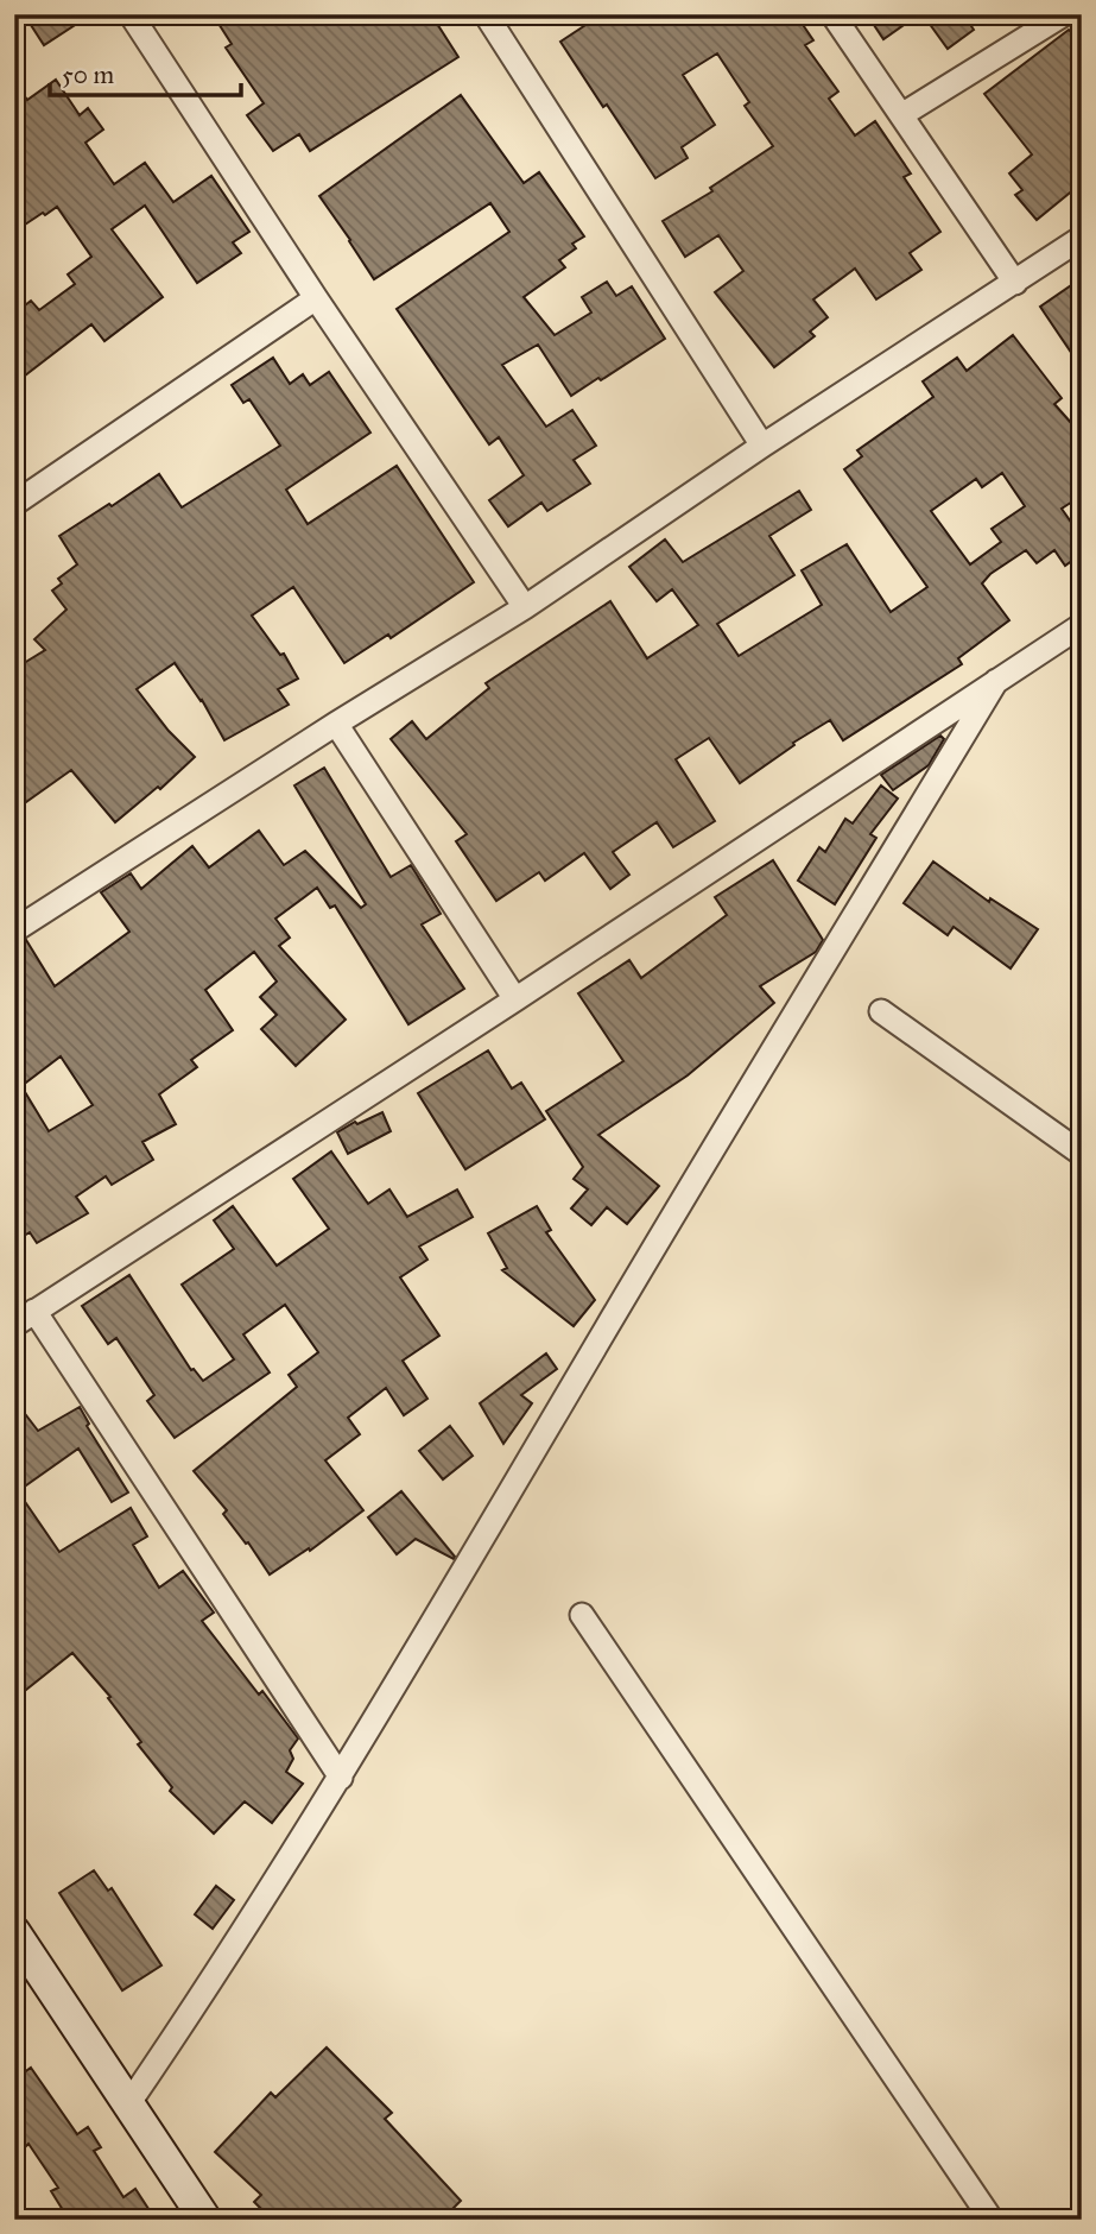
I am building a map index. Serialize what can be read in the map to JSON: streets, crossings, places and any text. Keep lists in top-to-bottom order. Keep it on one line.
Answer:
{"scale_bar":"50 m"}
